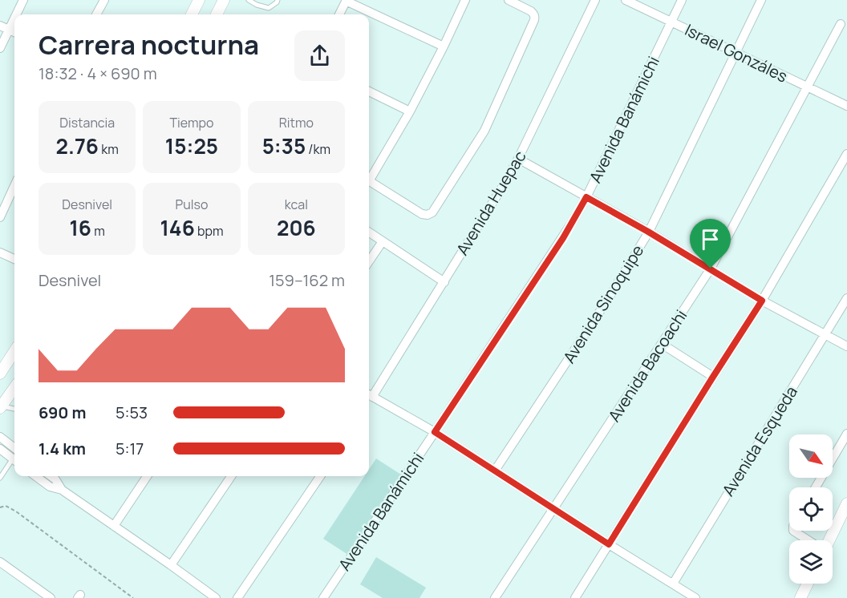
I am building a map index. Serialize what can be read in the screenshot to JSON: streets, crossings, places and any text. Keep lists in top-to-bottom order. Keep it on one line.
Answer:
{"streets":{"street":["Israel Gonzáles","Avenida Banámichi","Avenida Huepac","Avenida Sinoquipe","Avenida Bacoachi","Avenida Esqueda"]},"crossings":[["Israel Gonzáles","Avenida Banámichi"],["Israel Gonzáles","Avenida Sinoquipe"],["Israel Gonzáles","Avenida Bacoachi"]],"north":"bottom right","page":{"heading":["Carrera nocturna","18:32 · 4 × 690 m"],"stats":[["Distancia","2.76 km"],["Tiempo","15:25"],["Ritmo","5:35 /km"],["Desnivel","16 m"],["Pulso","146 bpm"],["kcal","206"]],"chart":["Desnivel","159–162 m"],"list":[{"name":"690 m","note":"5:53"},{"name":"1.4 km","note":"5:17"}]}}
